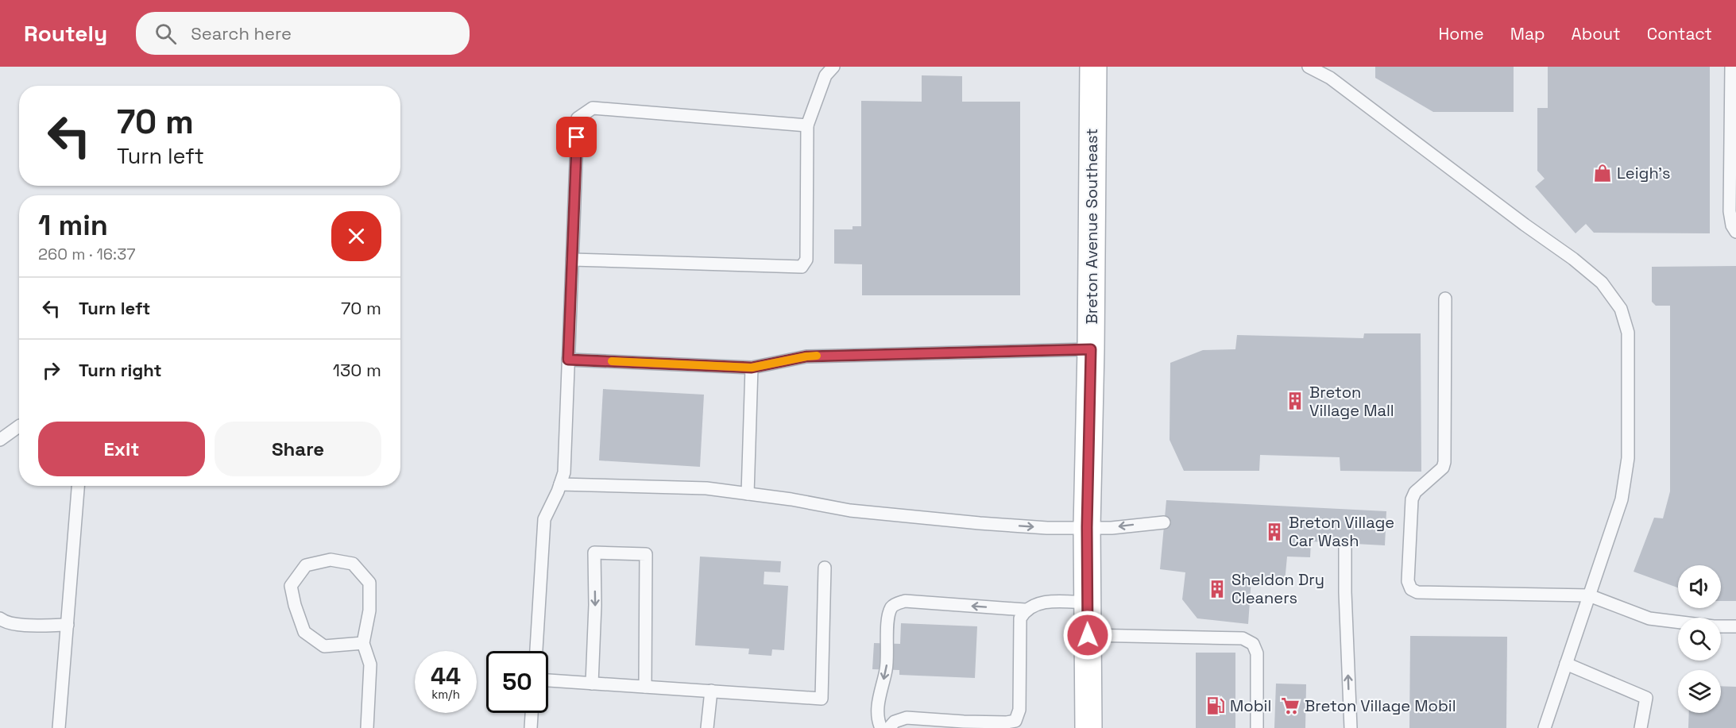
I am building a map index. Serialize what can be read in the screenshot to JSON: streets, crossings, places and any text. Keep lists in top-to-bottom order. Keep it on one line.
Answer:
{"streets":{"main road":["Breton Avenue Southeast"]},"places":{"shop":["Leigh's"],"building":["Breton Village Mall","Breton Village Car Wash","Sheldon Dry Cleaners"],"fuel station":["Mobil"],"supermarket":["Breton Village Mobil"]},"page":{"header":"Routely","search":"Search here","nav":["Home","Map","About","Contact"],"turn":["70 m","Turn left"],"heading":["1 min","260 m · 16:37"],"list":[{"name":"Turn left","value":"70 m"},{"name":"Turn right","value":"130 m"}],"buttons":["Exit","Share"],"speed":"44 km/h","limit":"50"}}
